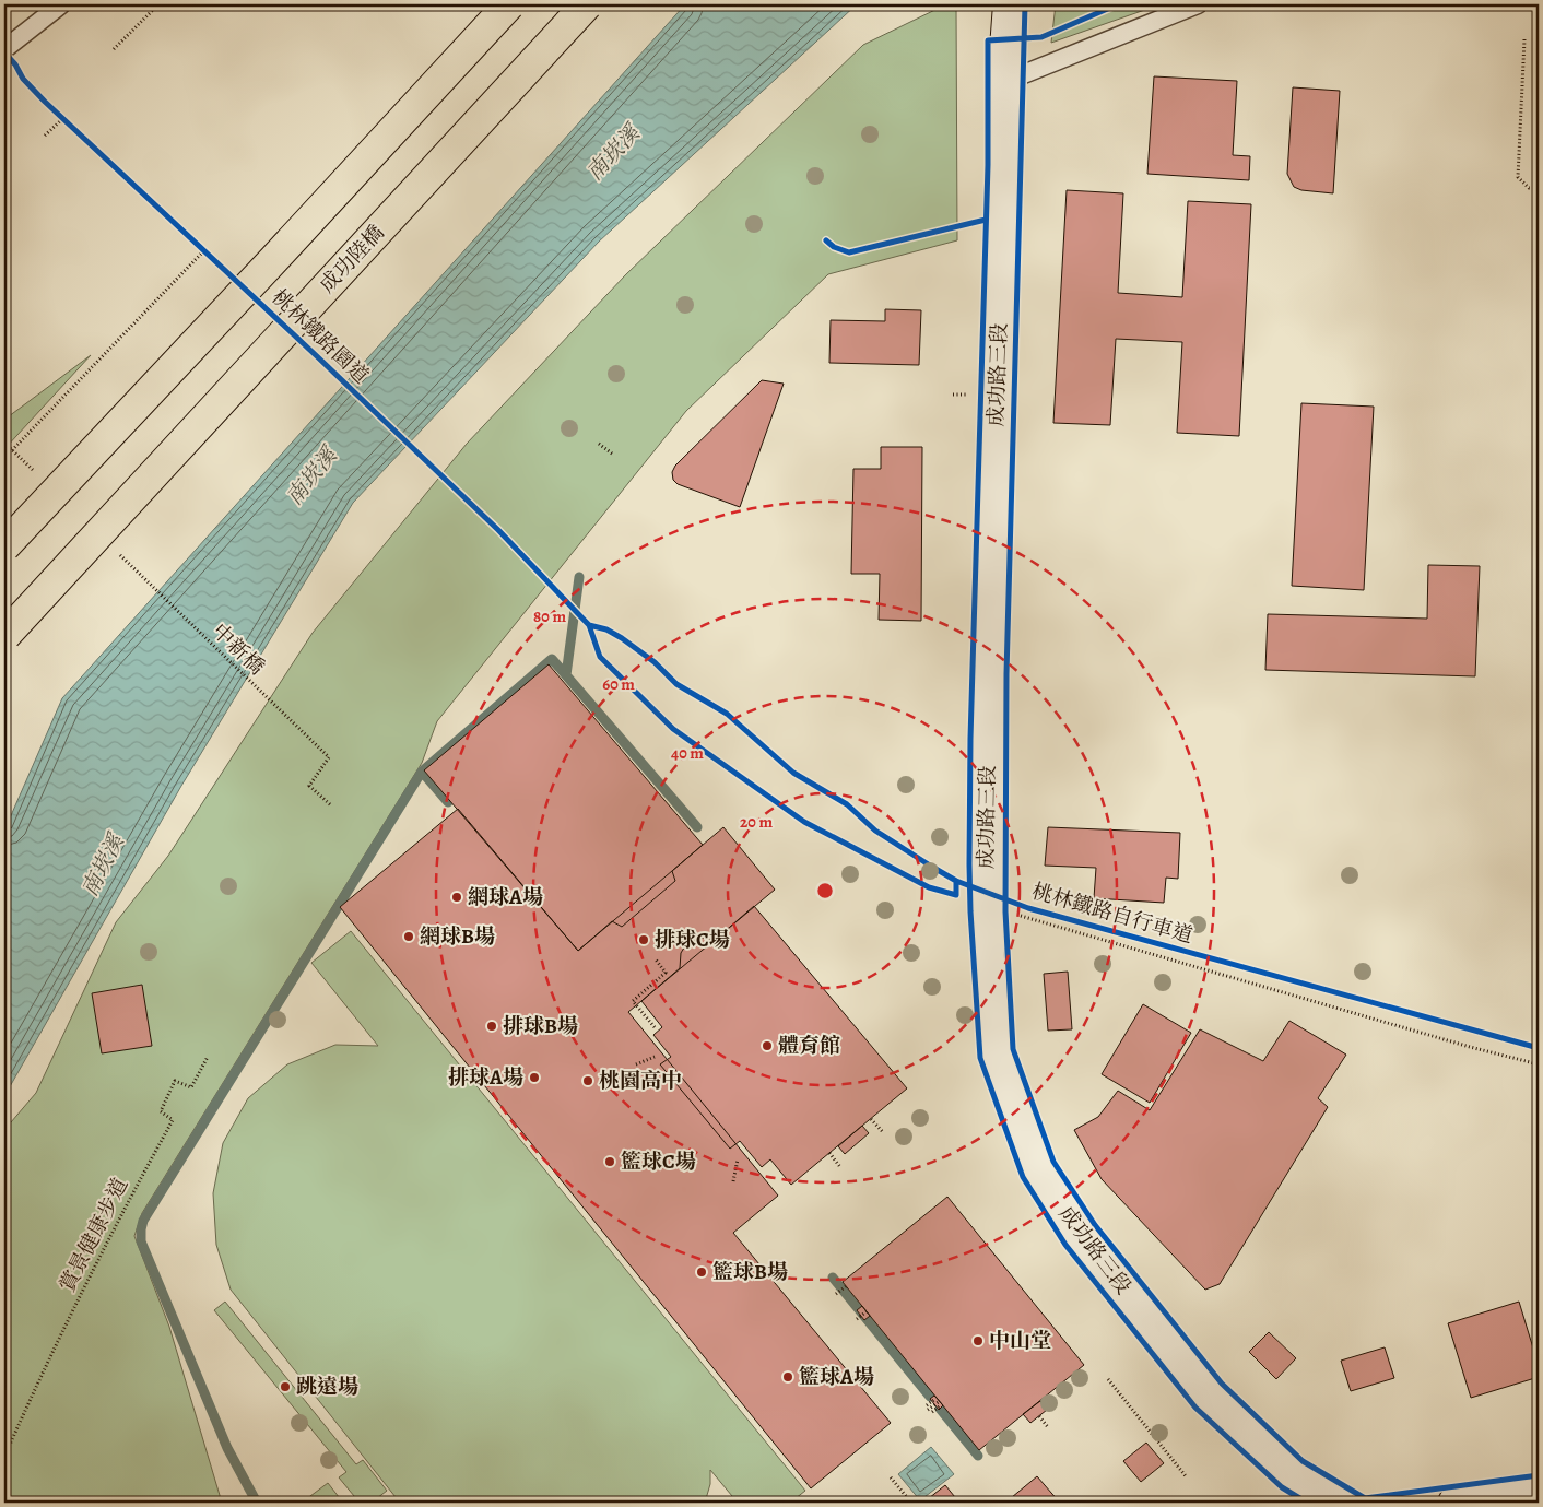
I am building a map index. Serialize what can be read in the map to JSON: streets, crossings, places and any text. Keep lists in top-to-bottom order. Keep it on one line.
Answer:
{"streets":{"main road":["成功陸橋"],"street":["成功路三段"],"path":["中新橋","賞景健康步道"],"cycle path":["桃林鐵路園道","桃林鐵路自行車道"]},"water":["南崁溪"],"places":["網球A場","網球B場","排球C場","排球B場","體育館","排球A場","桃園高中","籃球C場","籃球B場","中山堂","籃球A場","跳遠場"],"rings":["80 m","60 m","40 m","20 m"]}
